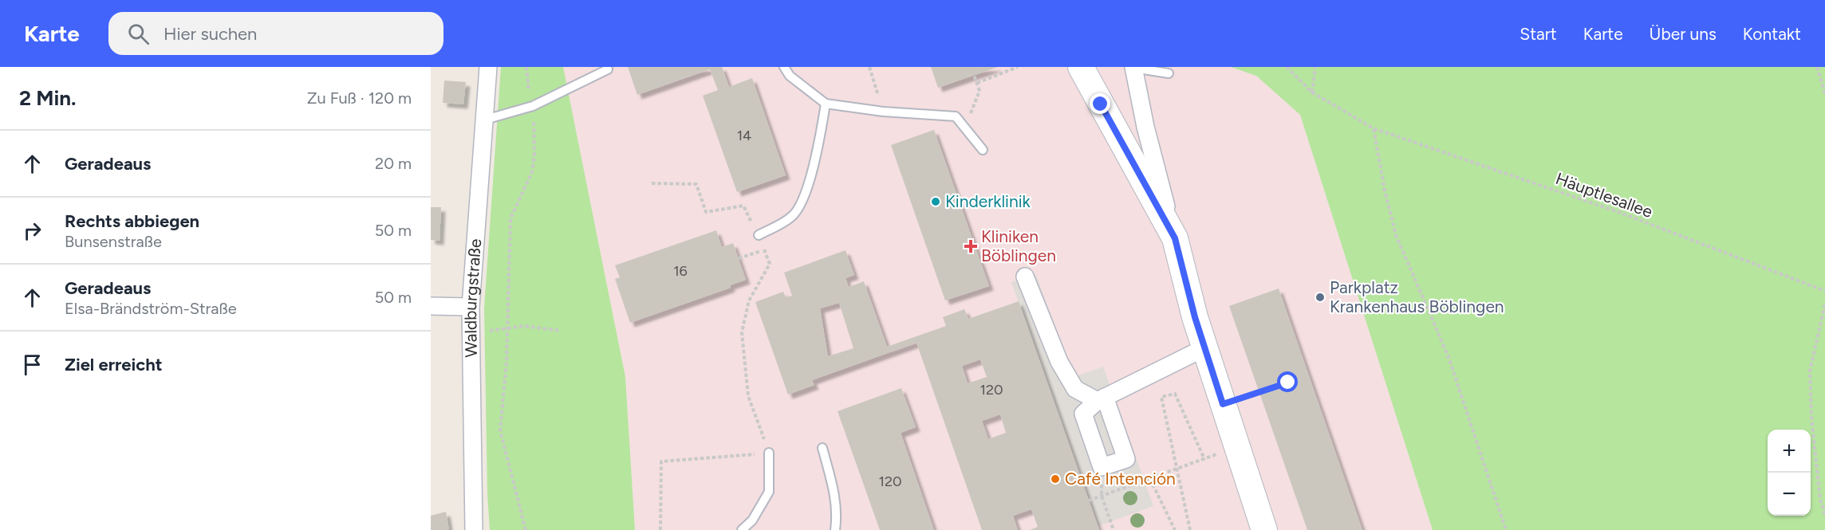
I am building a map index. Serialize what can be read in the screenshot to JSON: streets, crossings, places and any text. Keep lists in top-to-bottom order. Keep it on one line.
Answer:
{"streets":{"street":["Waldburgstraße"],"path":["Häuptlesallee"]},"places":{"other":["Kinderklinik","Parkplatz Krankenhaus Böblingen","Café Intención"],"health":["Kliniken Böblingen"]},"house_numbers":["14","16","120","120"],"page":{"header":"Karte","search":"Hier suchen","nav":["Start","Karte","Über uns","Kontakt"],"heading":["2 Min.","Zu Fuß · 120 m"],"list":[["Geradeaus","20 m"],["Rechts abbiegen","Bunsenstraße","50 m"],["Geradeaus","Elsa-Brändström-Straße","50 m"],"Ziel erreicht"],"map_buttons":["+","−"]}}
